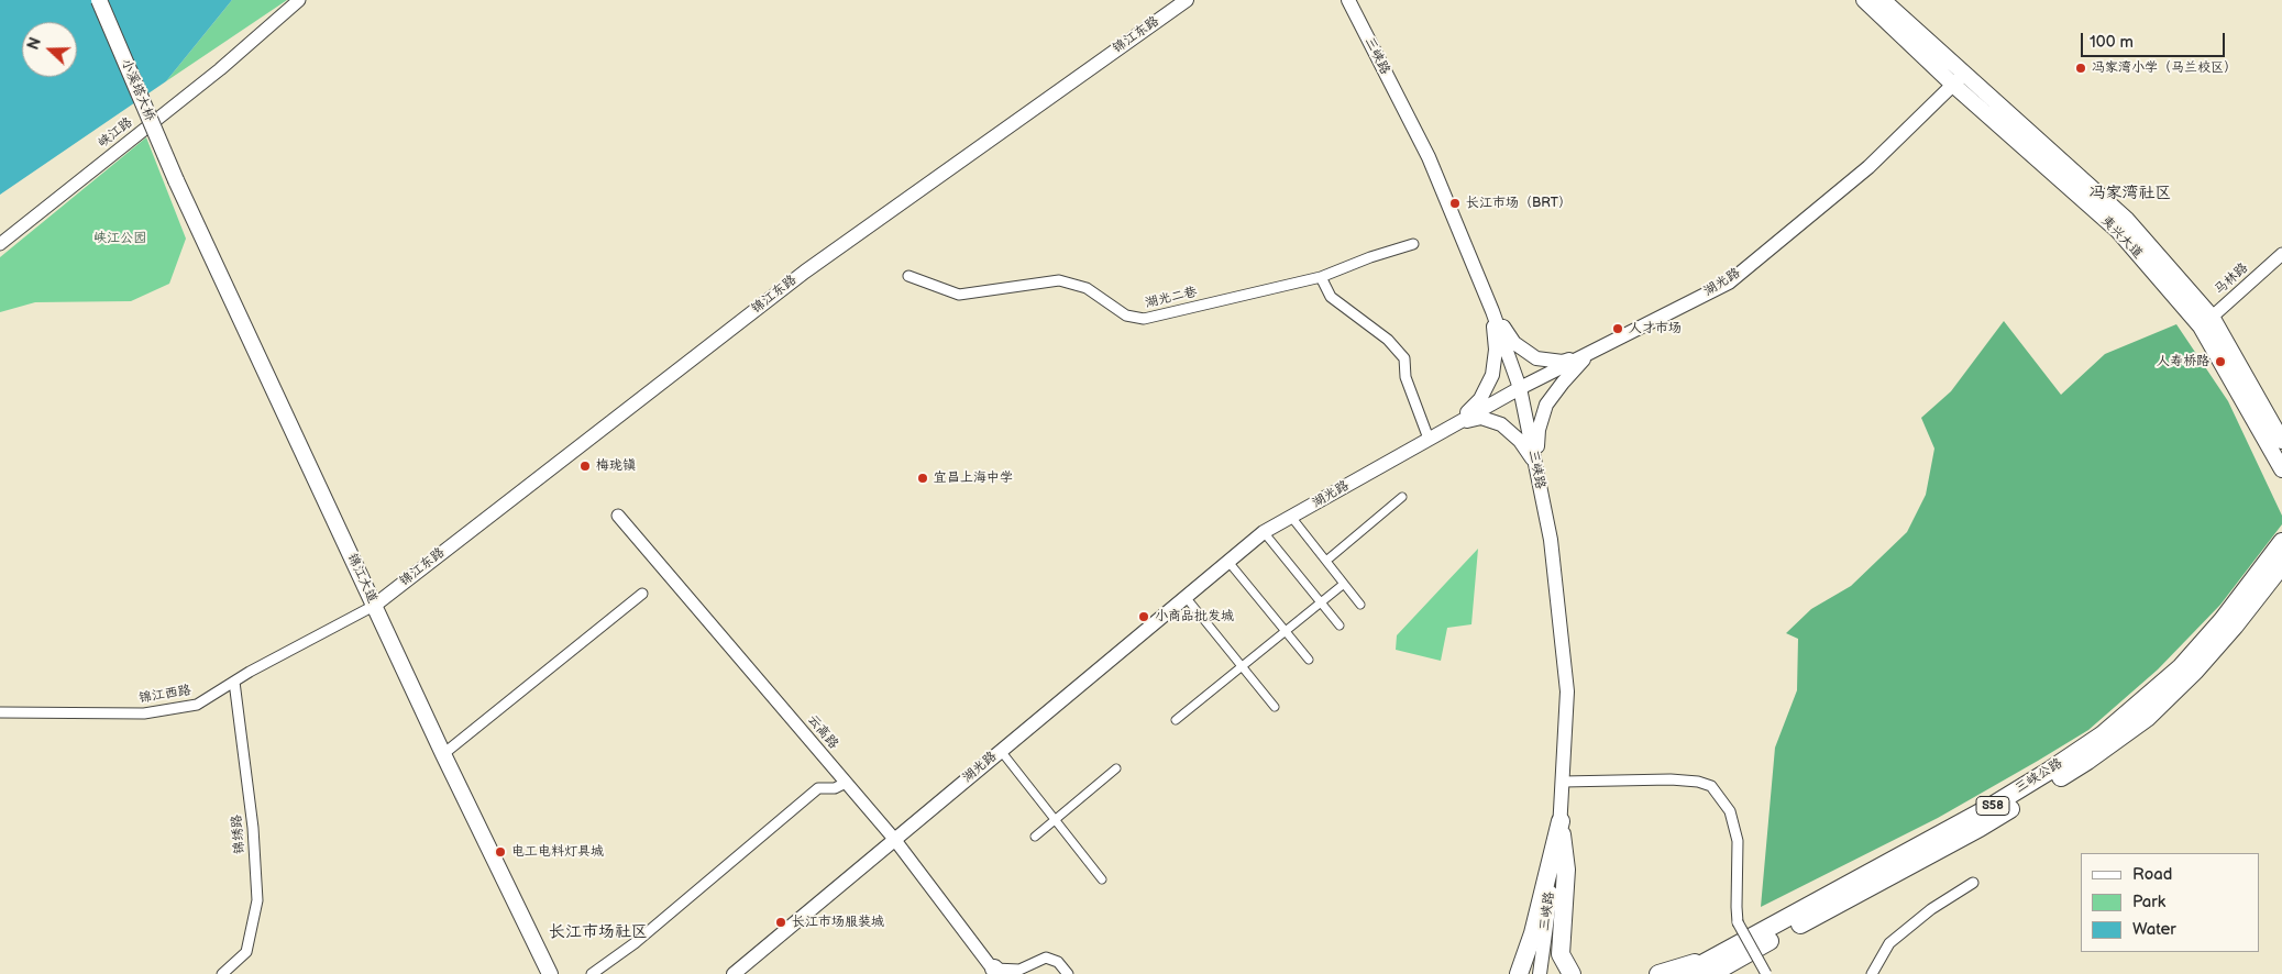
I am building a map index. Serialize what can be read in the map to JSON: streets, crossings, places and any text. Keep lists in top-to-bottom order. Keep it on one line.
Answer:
{"streets":{"highway":["三峡公路","S58"],"main road":["锦江东路","三峡路","小溪塔大桥","夷兴大道","湖光路","锦江大道"],"street":["峡江路","马林路","湖光二巷","锦江西路","云高路","锦绣路"]},"crossings":[["锦江东路","锦江大道"],["锦江东路","锦江西路"],["三峡路","湖光路"],["小溪塔大桥","锦江大道"],["夷兴大道","马林路"],["夷兴大道","湖光路"],["湖光路","云高路"],["锦江大道","锦江西路"],["锦江西路","锦绣路"]],"districts":["冯家湾社区","长江市场社区"],"parks":["峡江公园"],"places":["冯家湾小学（马兰校区）","长江市场（BRT）","人才市场","人寿桥路","梅珑镇","宜昌上海中学","小商品批发城","电工电料灯具城","长江市场服装城"],"legend":["Road","Park","Water"],"scale_bar":"100 m","north":"left"}
